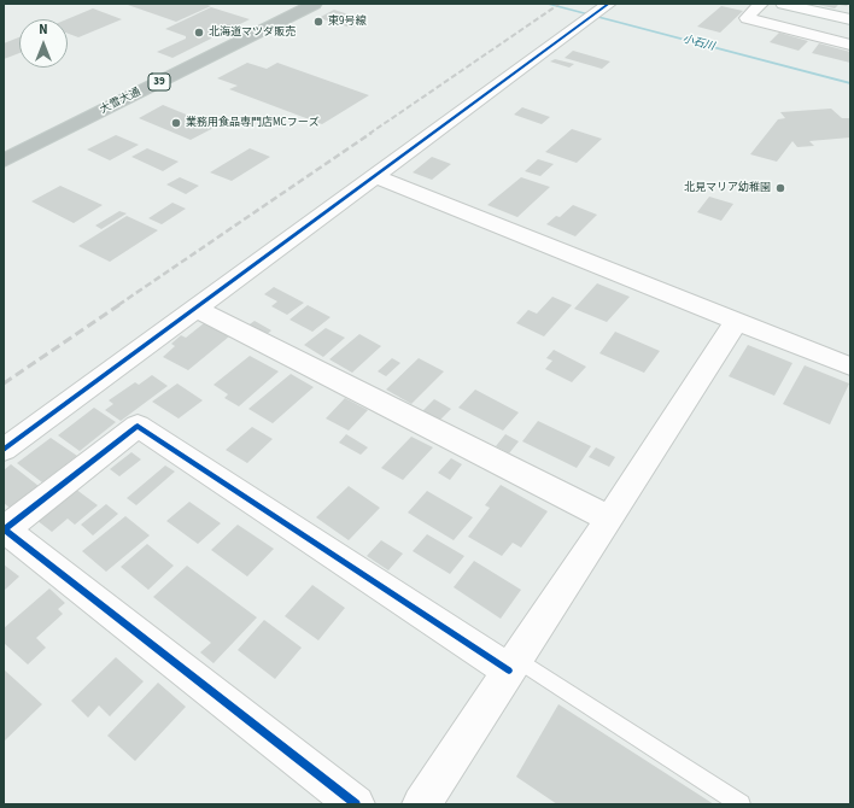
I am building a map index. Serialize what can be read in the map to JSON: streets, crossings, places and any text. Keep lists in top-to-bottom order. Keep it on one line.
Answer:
{"streets":{"highway":["39","大雪大通"]},"water":["小石川"],"places":["東9号線","北海道マツダ販売","業務用食品専門店MCフーズ","北見マリア幼稚園"],"north":"top"}
